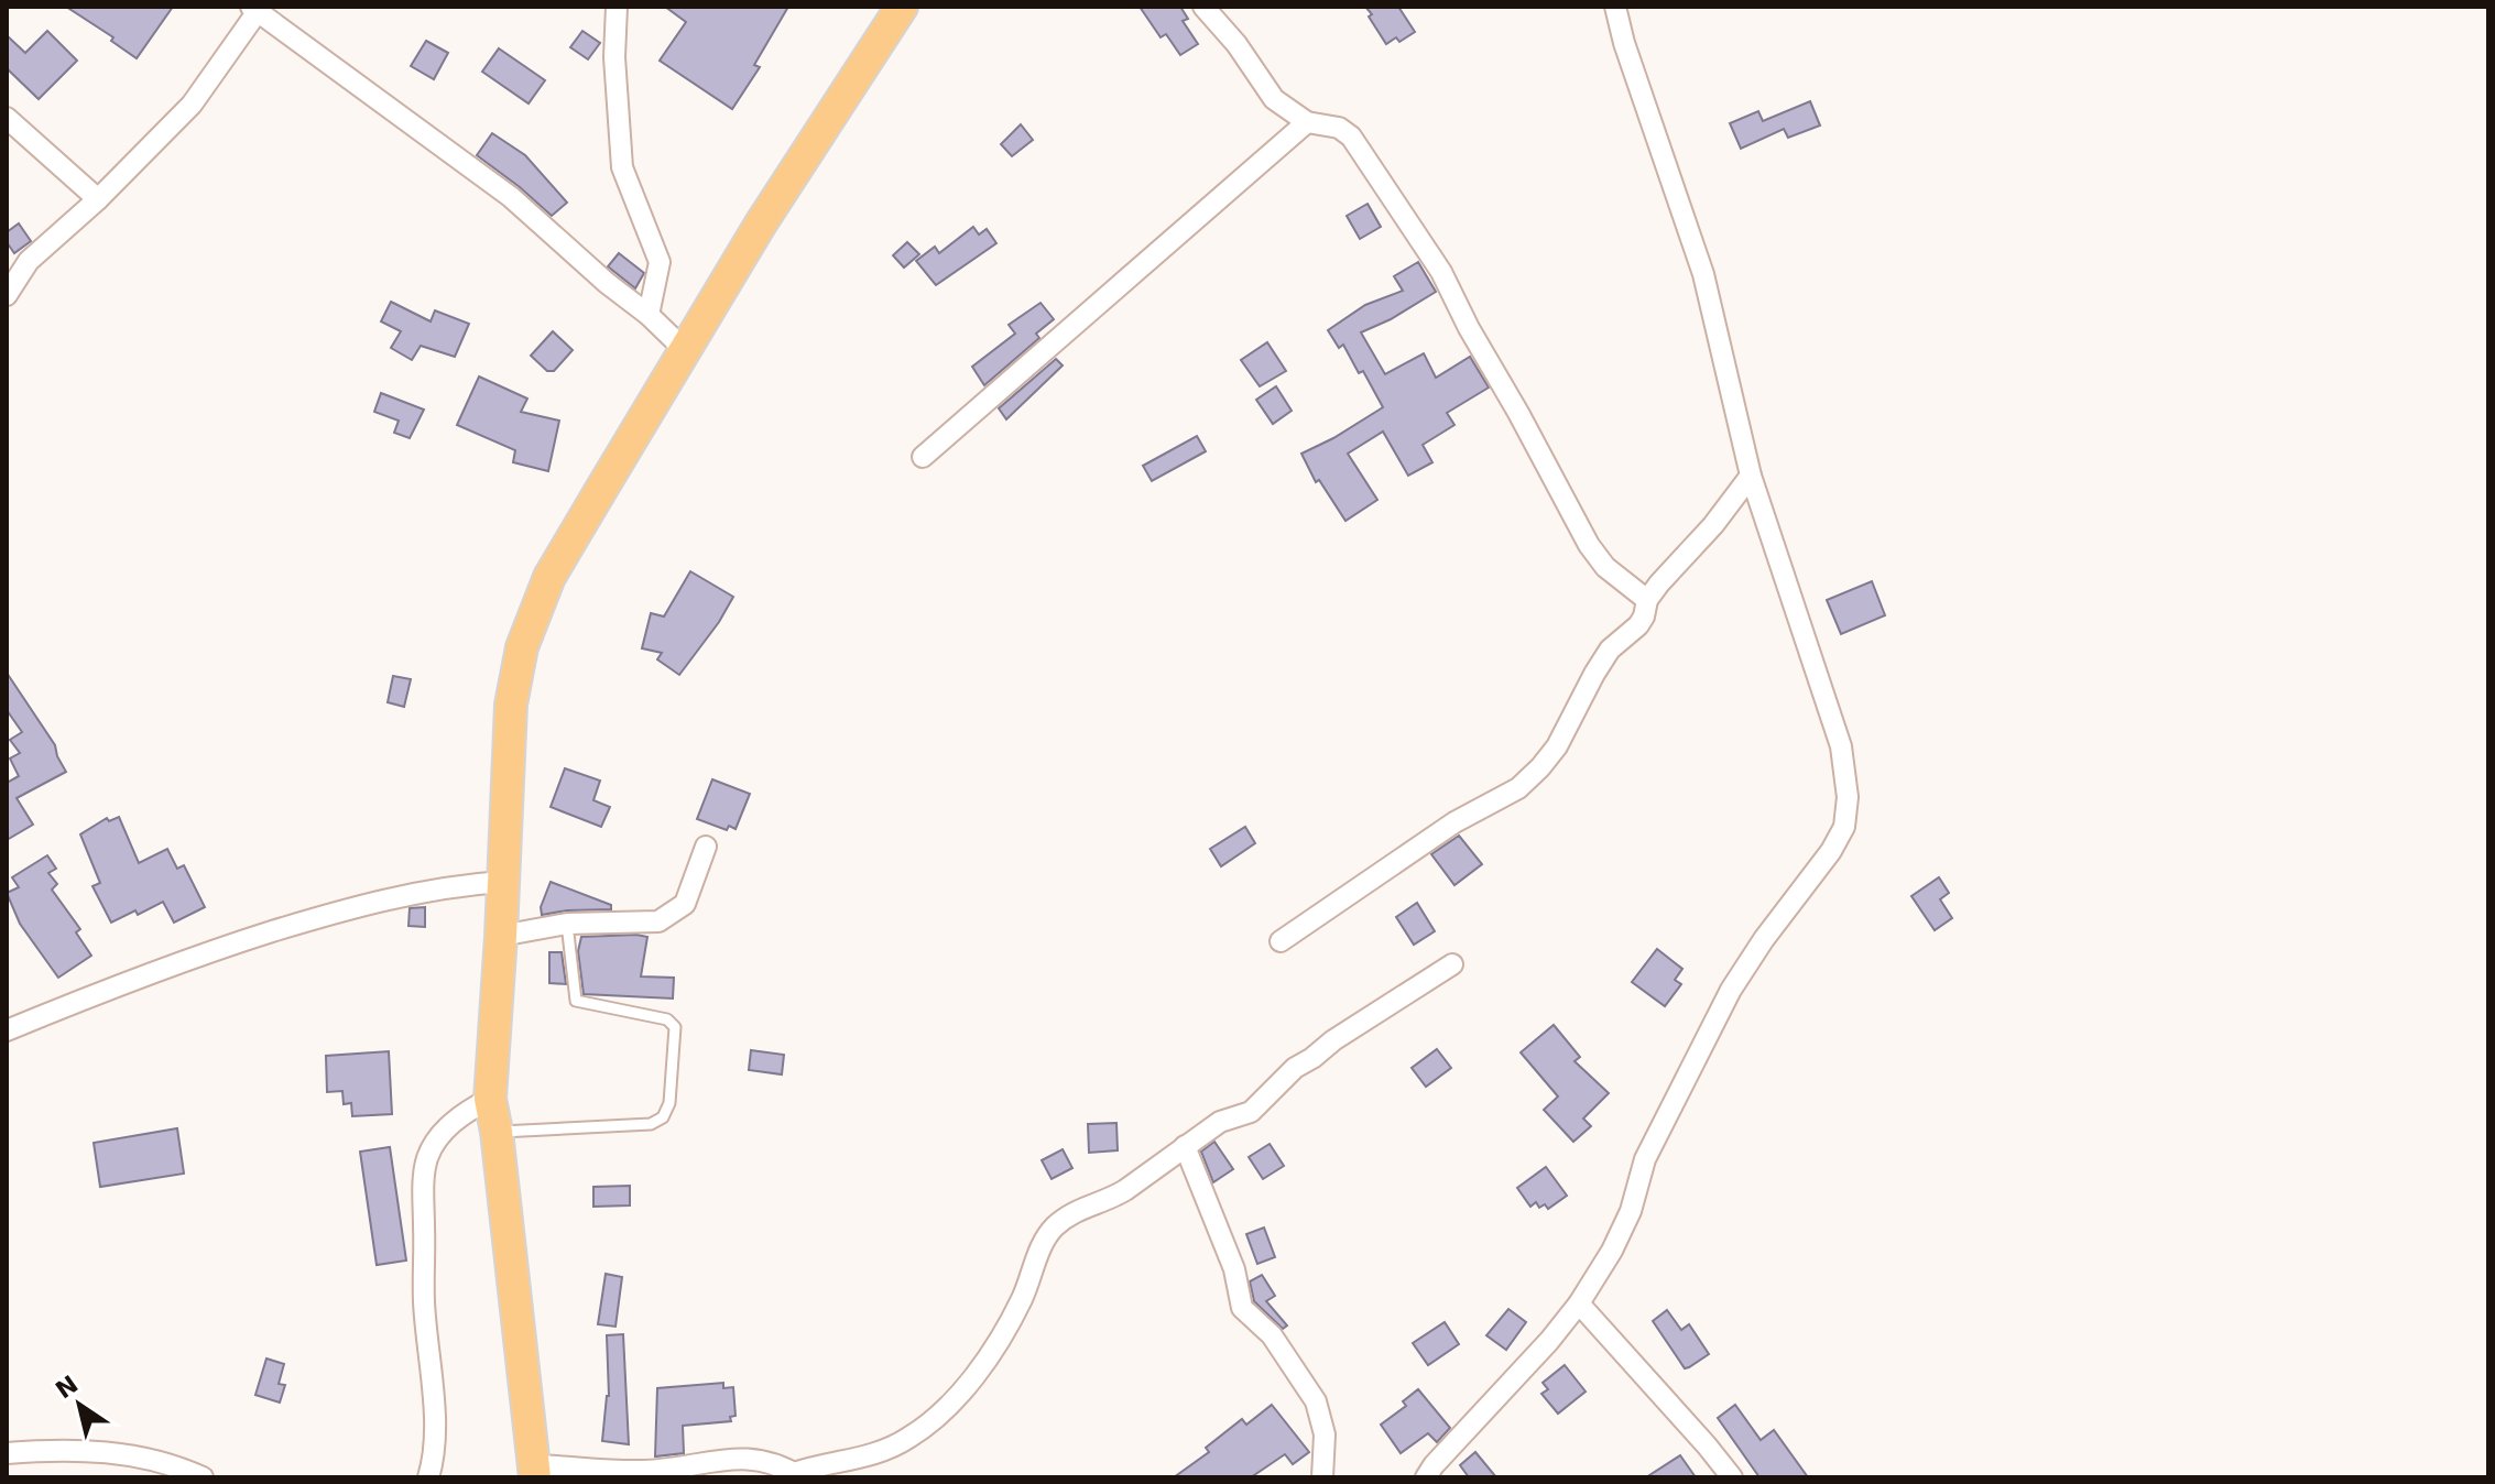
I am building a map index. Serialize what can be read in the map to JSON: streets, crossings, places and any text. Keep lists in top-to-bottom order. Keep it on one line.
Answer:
{"north":"top left"}
